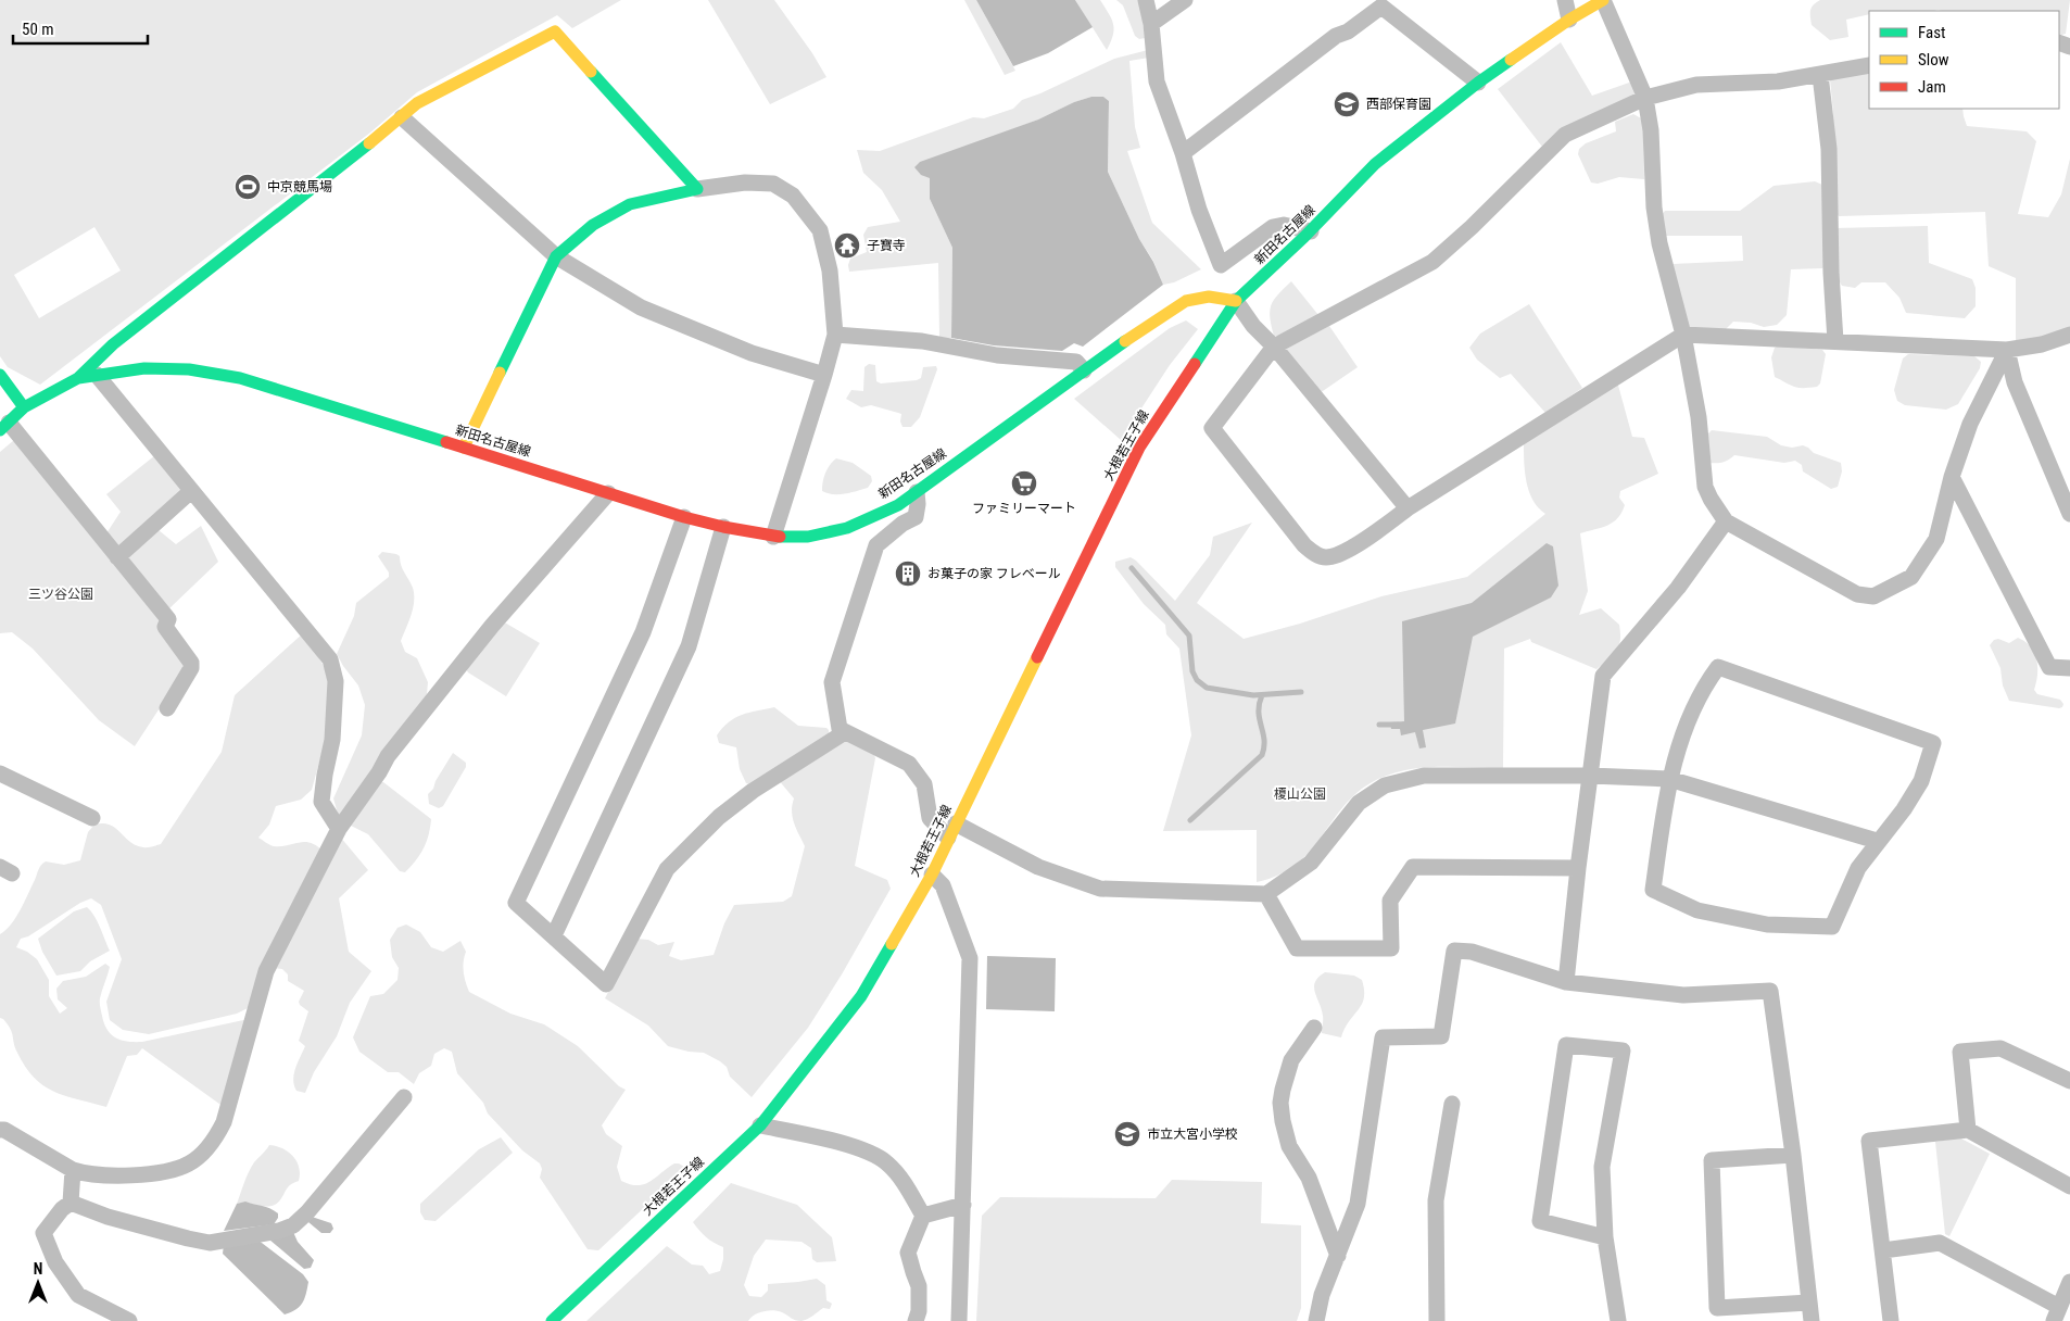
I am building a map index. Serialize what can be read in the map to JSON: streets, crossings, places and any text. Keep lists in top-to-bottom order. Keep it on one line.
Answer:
{"streets":{"street":["新田名古屋線","大根若王子線"]},"crossings":[["新田名古屋線","大根若王子線"]],"parks":["三ツ谷公園","榎山公園"],"places":{"school or university":["西部保育園","市立大宮小学校"],"sports":["中京競馬場"],"temple":["子寶寺"],"supermarket":["ファミリーマート"],"building":["お菓子の家 フレベール"]},"legend":["Fast","Slow","Jam"],"scale_bar":"50 m","north":"top"}
